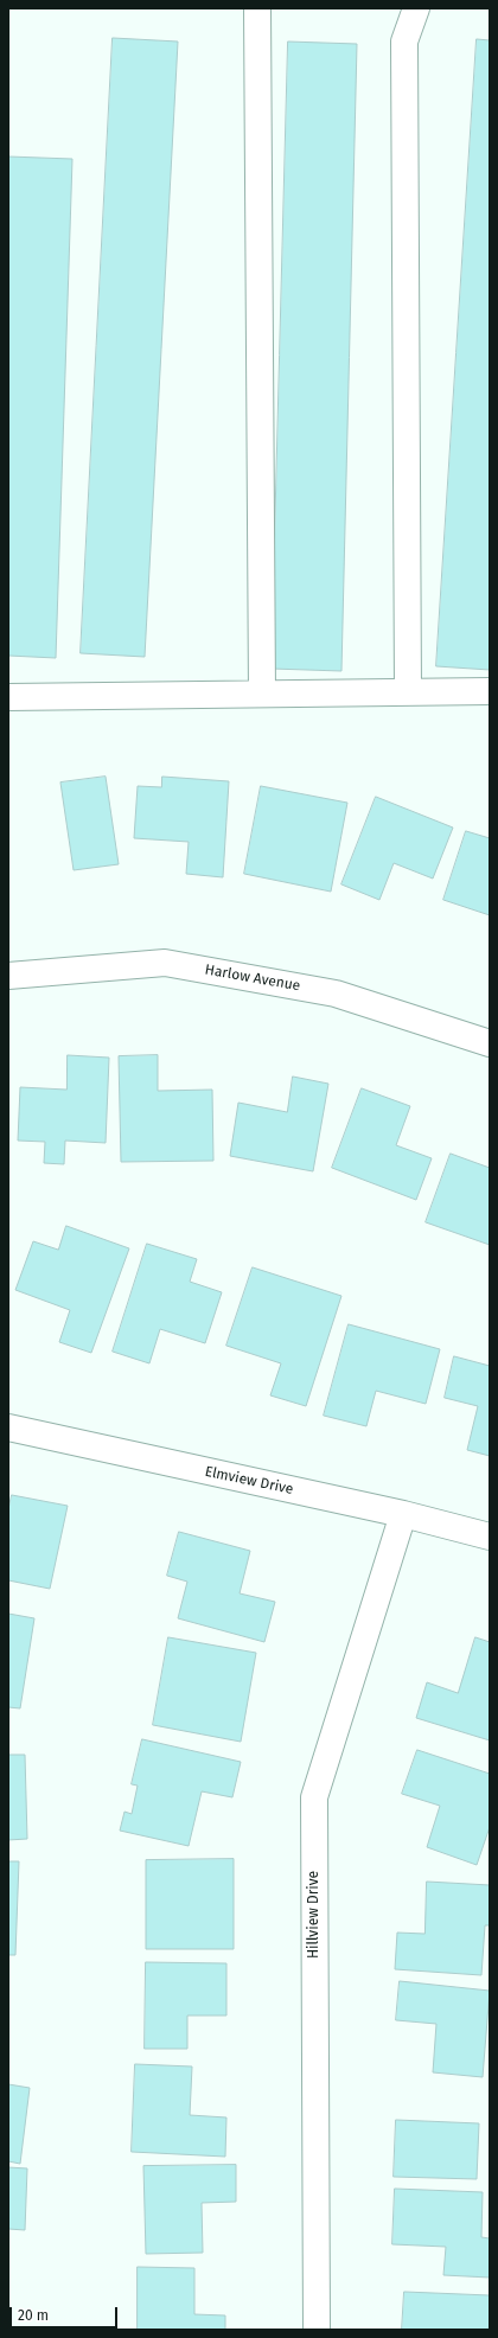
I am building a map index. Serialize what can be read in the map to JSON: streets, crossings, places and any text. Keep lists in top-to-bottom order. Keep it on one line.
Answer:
{"streets":{"street":["Harlow Avenue","Elmview Drive","Hillview Drive"]},"crossings":[["Elmview Drive","Hillview Drive"]],"scale_bar":"20 m"}
